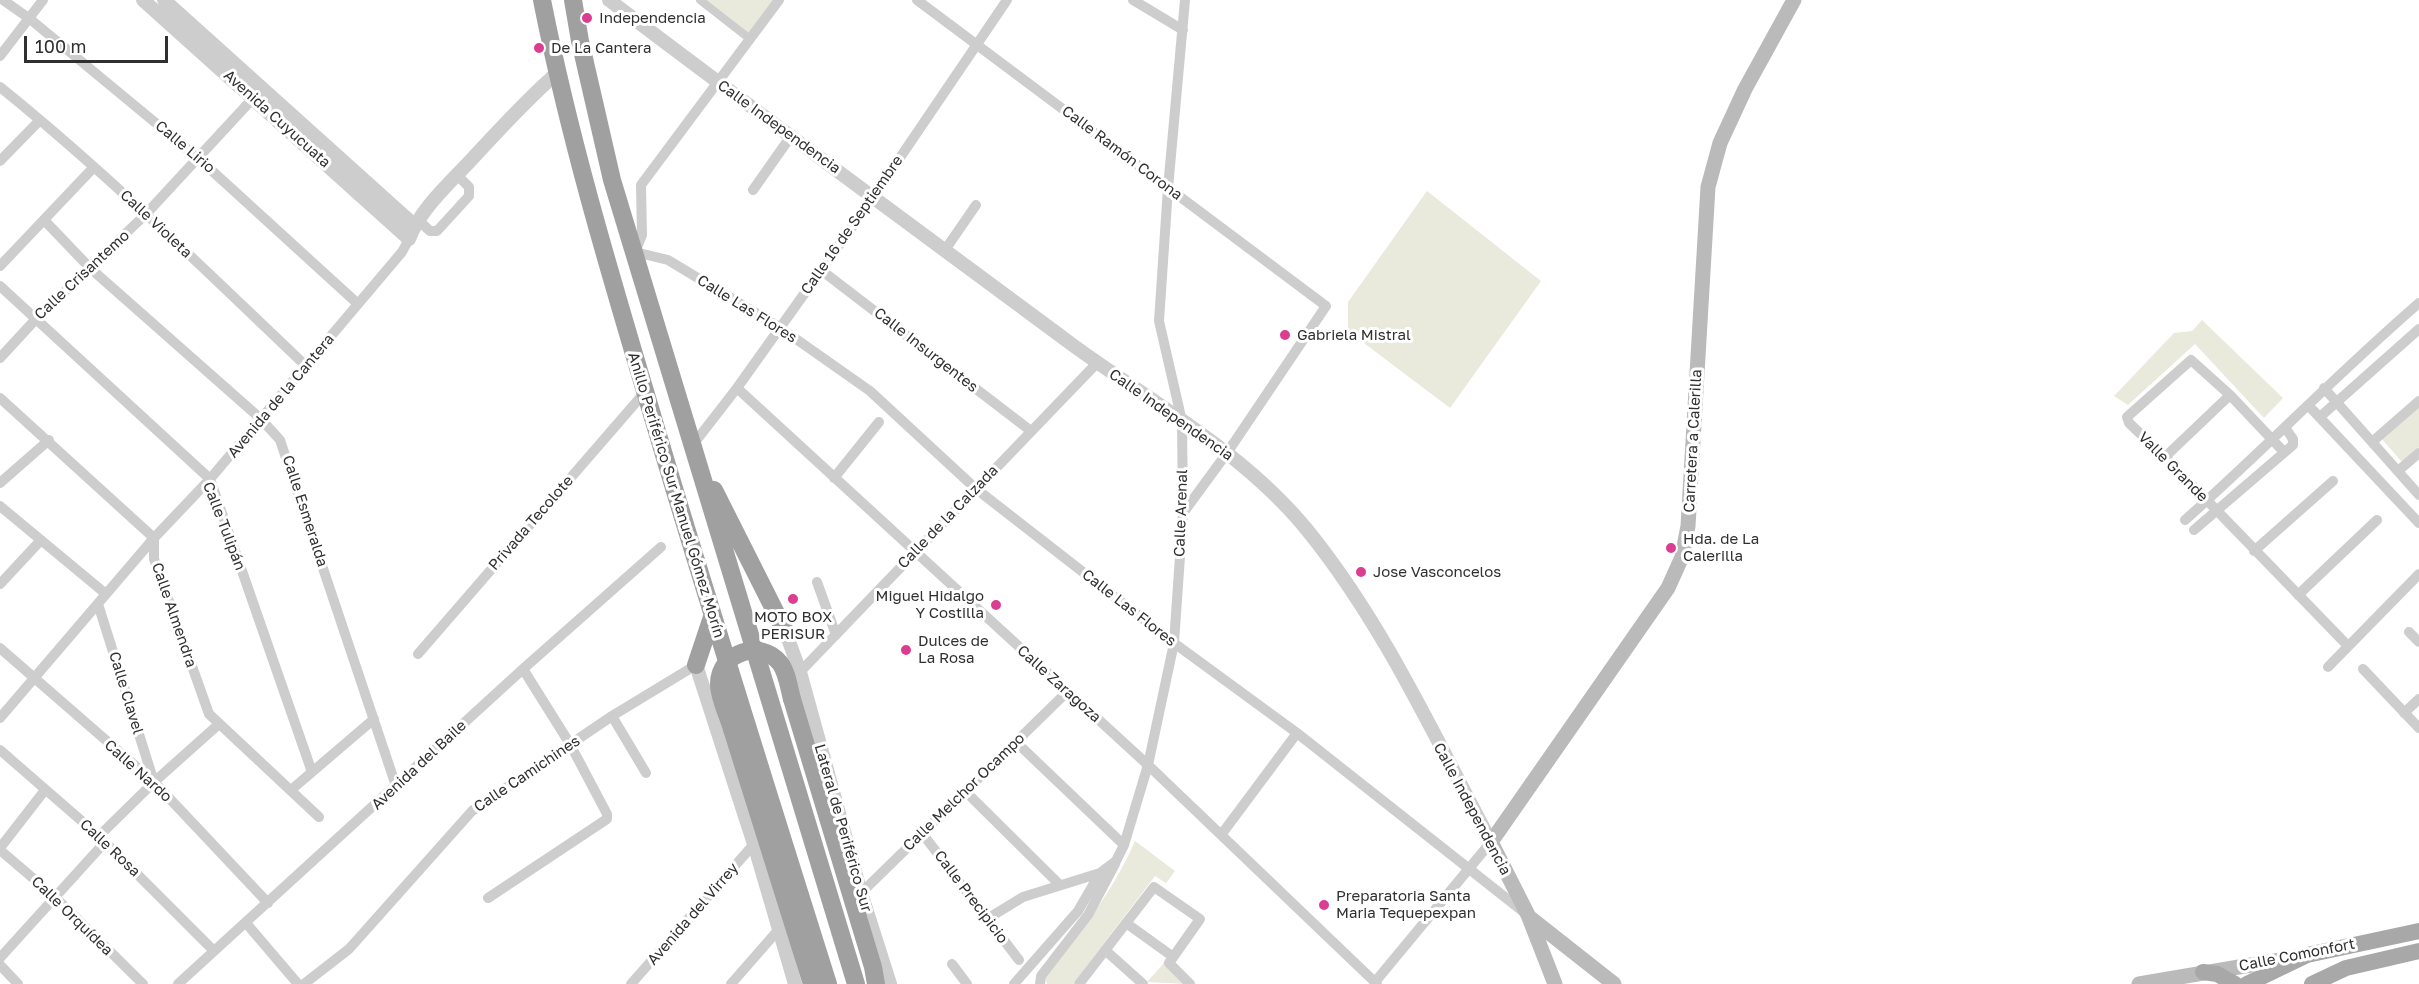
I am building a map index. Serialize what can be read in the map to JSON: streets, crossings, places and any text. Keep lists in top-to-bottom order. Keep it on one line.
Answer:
{"streets":{"highway":["Anillo Periférico Sur Manuel Gómez Morín"],"main road":["Calle Independencia","Calle Las Flores","Carretera a Calerilla","Calle Comonfort"],"street":["Avenida Cuyucuata","Calle Lirio","Calle Ramón Corona","Calle Violeta","Calle 16 de Septiembre","Calle Crisantemo","Calle Insurgentes","Avenida de la Cantera","Valle Grande","Calle Esmeralda","Calle Arenal","Calle de la Calzada","Privada Tecolote","Calle Tulipán","Calle Almendra","Calle Zaragoza","Calle Clavel","Avenida del Baile","Calle Nardo","Calle Camichines","Calle Melchor Ocampo","Lateral de Periférico Sur","Calle Rosa","Calle Precipicio","Avenida del Virrey","Calle Orquídea"]},"crossings":[["Avenida Cuyucuata","Calle Crisantemo"],["Avenida Cuyucuata","Avenida de la Cantera"],["Calle Independencia","Calle Ramón Corona"],["Calle Independencia","Calle 16 de Septiembre"],["Calle Independencia","Calle Las Flores"],["Calle Independencia","Carretera a Calerilla"],["Calle Independencia","Calle Arenal"],["Calle Independencia","Calle de la Calzada"],["Calle Lirio","Calle Crisantemo"],["Calle Lirio","Avenida de la Cantera"],["Calle Ramón Corona","Calle 16 de Septiembre"],["Calle Ramón Corona","Calle Arenal"],["Calle Violeta","Calle Crisantemo"],["Calle Violeta","Avenida de la Cantera"],["Calle 16 de Septiembre","Calle Las Flores"],["Calle 16 de Septiembre","Calle Insurgentes"],["Calle 16 de Septiembre","Anillo Periférico Sur Manuel Gómez Morín"],["Calle 16 de Septiembre","Calle Zaragoza"],["Calle Crisantemo","Calle Esmeralda"],["Calle Crisantemo","Calle Tulipán"],["Calle Las Flores","Anillo Periférico Sur Manuel Gómez Morín"],["Calle Las Flores","Calle Arenal"],["Calle Las Flores","Calle de la Calzada"],["Calle Insurgentes","Calle de la Calzada"],["Avenida de la Cantera","Anillo Periférico Sur Manuel Gómez Morín"],["Avenida de la Cantera","Calle Esmeralda"],["Avenida de la Cantera","Calle Tulipán"],["Avenida de la Cantera","Calle Almendra"],["Avenida de la Cantera","Calle Clavel"],["Avenida de la Cantera","Calle Nardo"],["Anillo Periférico Sur Manuel Gómez Morín","Privada Tecolote"],["Calle Esmeralda","Avenida del Baile"],["Calle Arenal","Calle Zaragoza"],["Calle de la Calzada","Calle Zaragoza"],["Calle de la Calzada","Lateral de Periférico Sur"],["Calle Zaragoza","Calle Melchor Ocampo"],["Calle Clavel","Calle Nardo"],["Avenida del Baile","Calle Nardo"],["Avenida del Baile","Calle Rosa"],["Calle Melchor Ocampo","Lateral de Periférico Sur"],["Calle Melchor Ocampo","Calle Precipicio"]],"places":["Independencia","De La Cantera","Gabriela Mistral","Hda. de La Calerilla","Jose Vasconcelos","MOTO BOX PERISUR","Miguel Hidalgo Y Costilla","Dulces de La Rosa","Preparatoria Santa Maria Tequepexpan"],"scale_bar":"100 m"}
